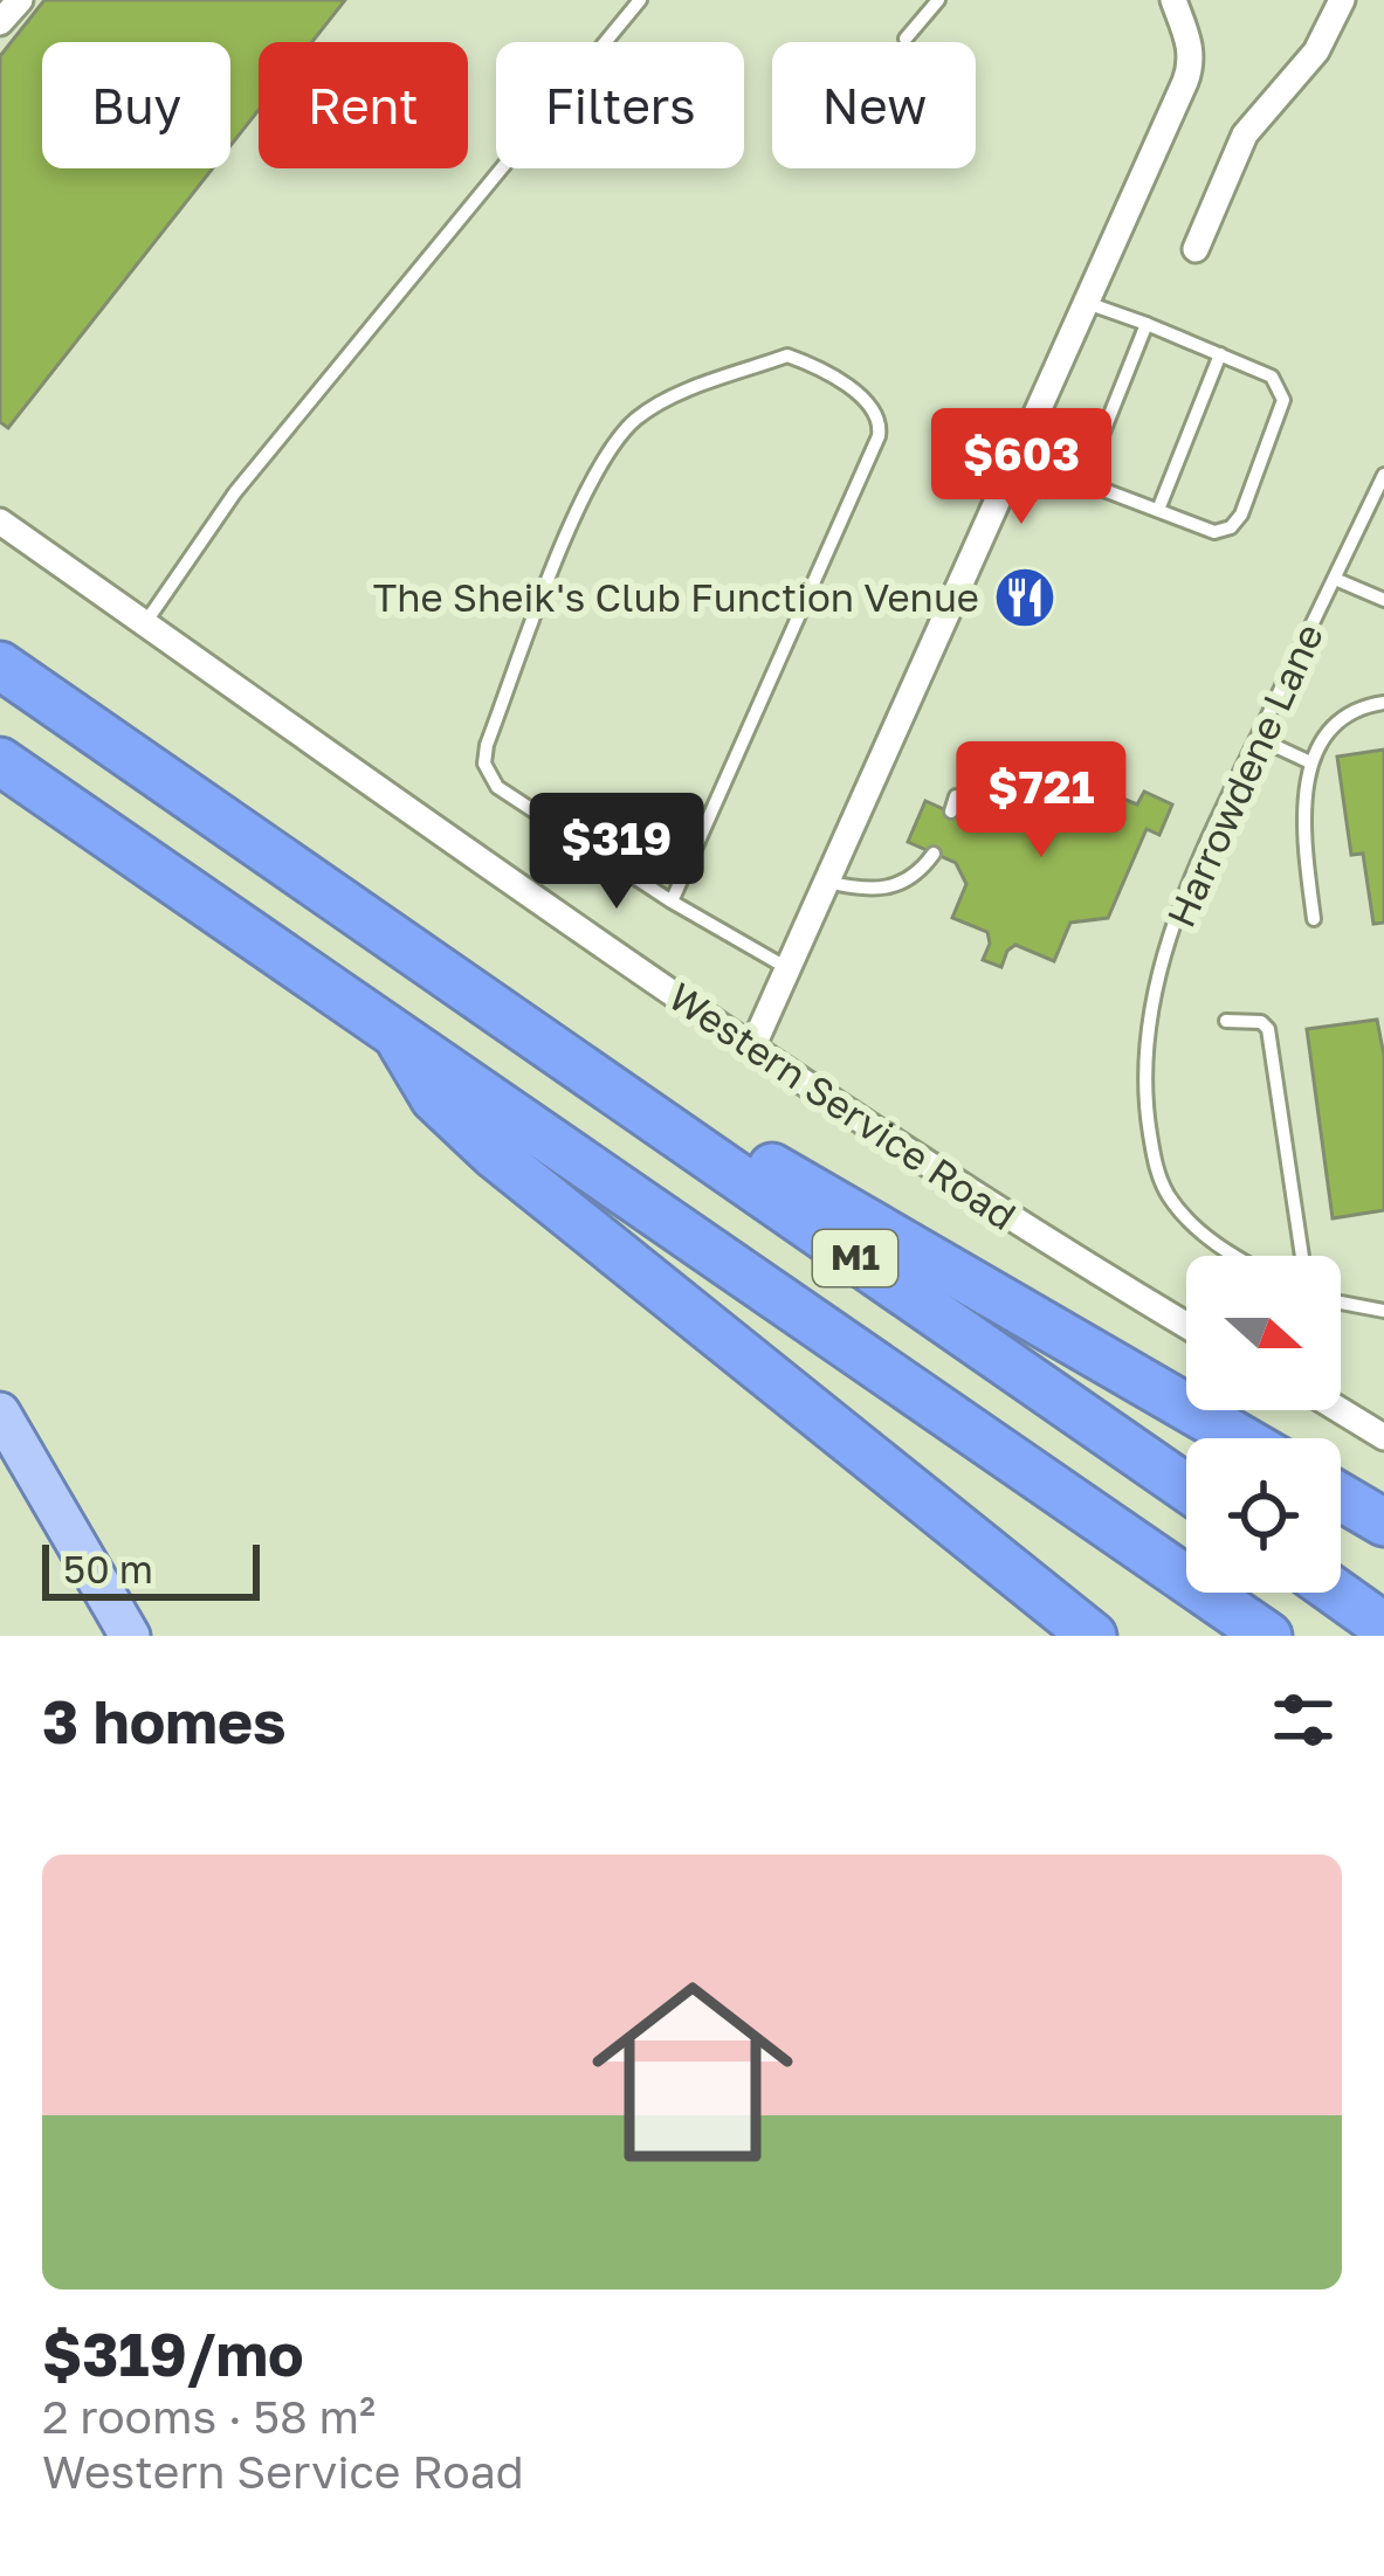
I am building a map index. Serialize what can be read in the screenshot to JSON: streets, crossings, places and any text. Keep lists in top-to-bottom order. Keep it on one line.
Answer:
{"streets":{"highway":["M1"],"street":["Western Service Road"],"lane":["Harrowdene Lane"]},"places":{"restaurant":["The Sheik's Club Function Venue"]},"scale_bar":"50 m","north":"right","page":{"chip":["Buy","Rent","Filters","New"],"price":["$603","$721","$319"],"scale":"50 m","heading":"3 homes","list":[{"name":"$319/mo","note":"2 rooms · 58 m² · Western Service Road"}]}}
